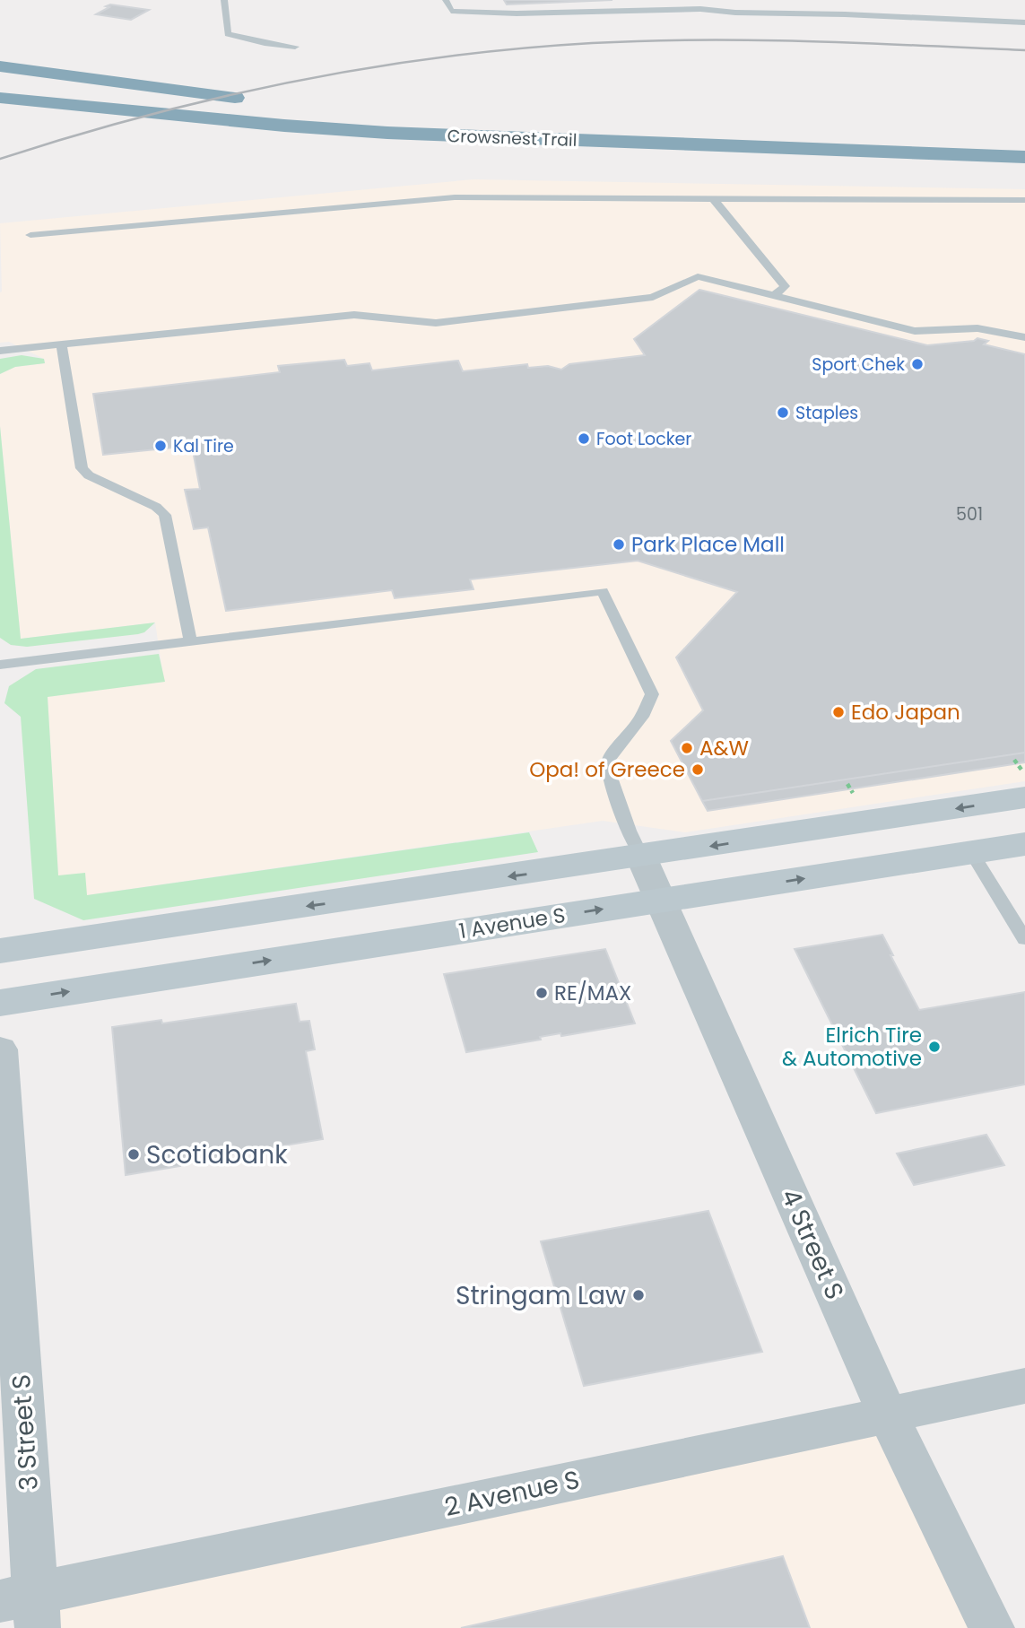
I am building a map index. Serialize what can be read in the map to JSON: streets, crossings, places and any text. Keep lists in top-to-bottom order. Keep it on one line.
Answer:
{"streets":{"highway":["Crowsnest Trail"],"street":["1 Avenue S","4 Street S","3 Street S","2 Avenue S"]},"crossings":[["1 Avenue S","4 Street S"],["4 Street S","2 Avenue S"],["3 Street S","2 Avenue S"]],"places":["Sport Chek","Staples","Foot Locker","Kal Tire","Park Place Mall","Edo Japan","A&W","Opa! of Greece","RE/MAX","Elrich Tire & Automotive","Scotiabank","Stringam Law"],"house_numbers":["501"]}
